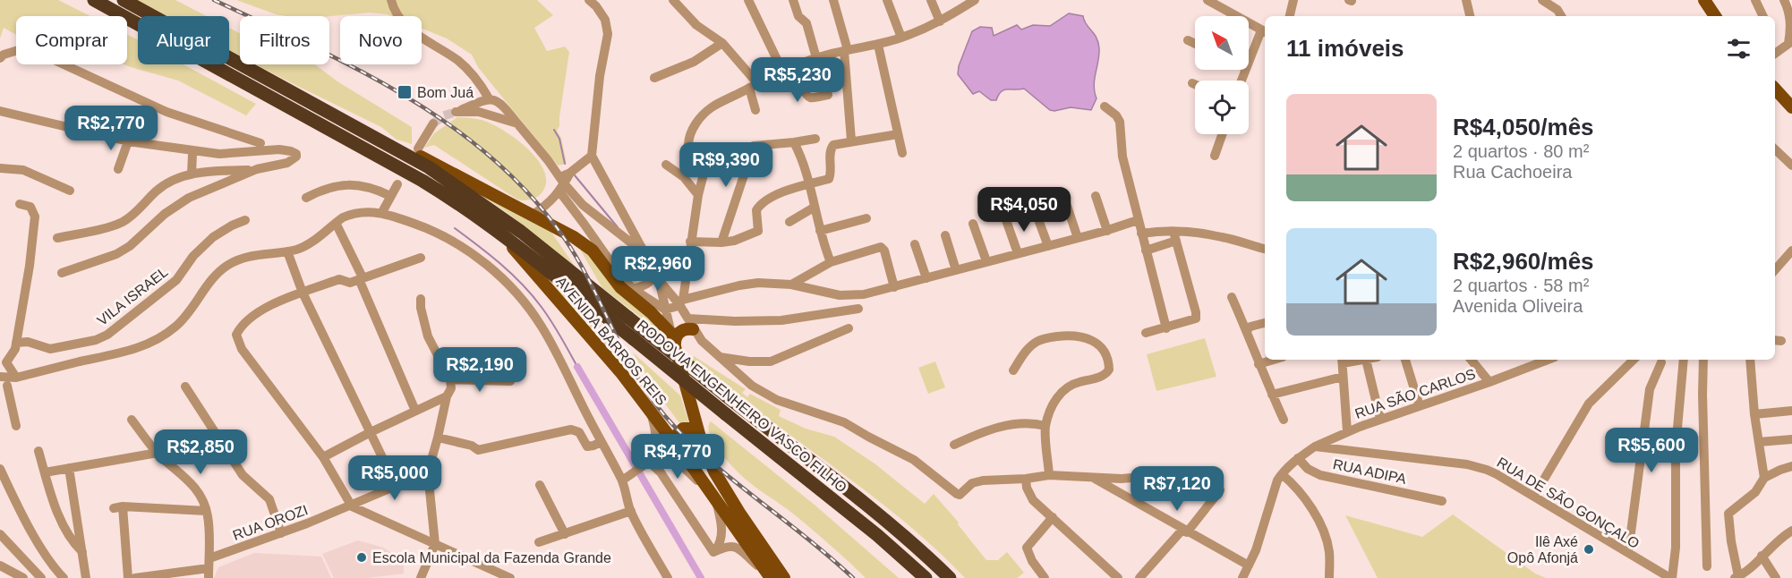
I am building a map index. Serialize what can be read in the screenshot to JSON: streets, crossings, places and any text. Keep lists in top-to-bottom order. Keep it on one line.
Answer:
{"streets":{"highway":["RODOVIA ENGENHEIRO VASCO FILHO"],"main road":["AVENIDA BARROS REIS"],"street":["VILA ISRAEL","RUA SÃO CARLOS","RUA ADIPA","RUA DE SÃO GONÇALO","RUA OROZI"]},"crossings":[["AVENIDA BARROS REIS","RODOVIA ENGENHEIRO VASCO FILHO"],["RUA SÃO CARLOS","RUA DE SÃO GONÇALO"]],"places":{"transit":["Bom Juá"],"other":["Ilê Axé Opô Afonjá","Escola Municipal da Fazenda Grande"]},"north":"top left","page":{"chip":["Comprar","Alugar","Filtros","Novo"],"heading":"11 imóveis","price":["R$5,230","R$2,770","R$9,390","R$4,050","R$2,960","R$2,190","R$5,600","R$2,850","R$4,770","R$5,000","R$7,120"],"list":[{"name":"R$4,050/mês","note":"2 quartos · 80 m² · Rua Cachoeira"},{"name":"R$2,960/mês","note":"2 quartos · 58 m² · Avenida Oliveira"}]}}
